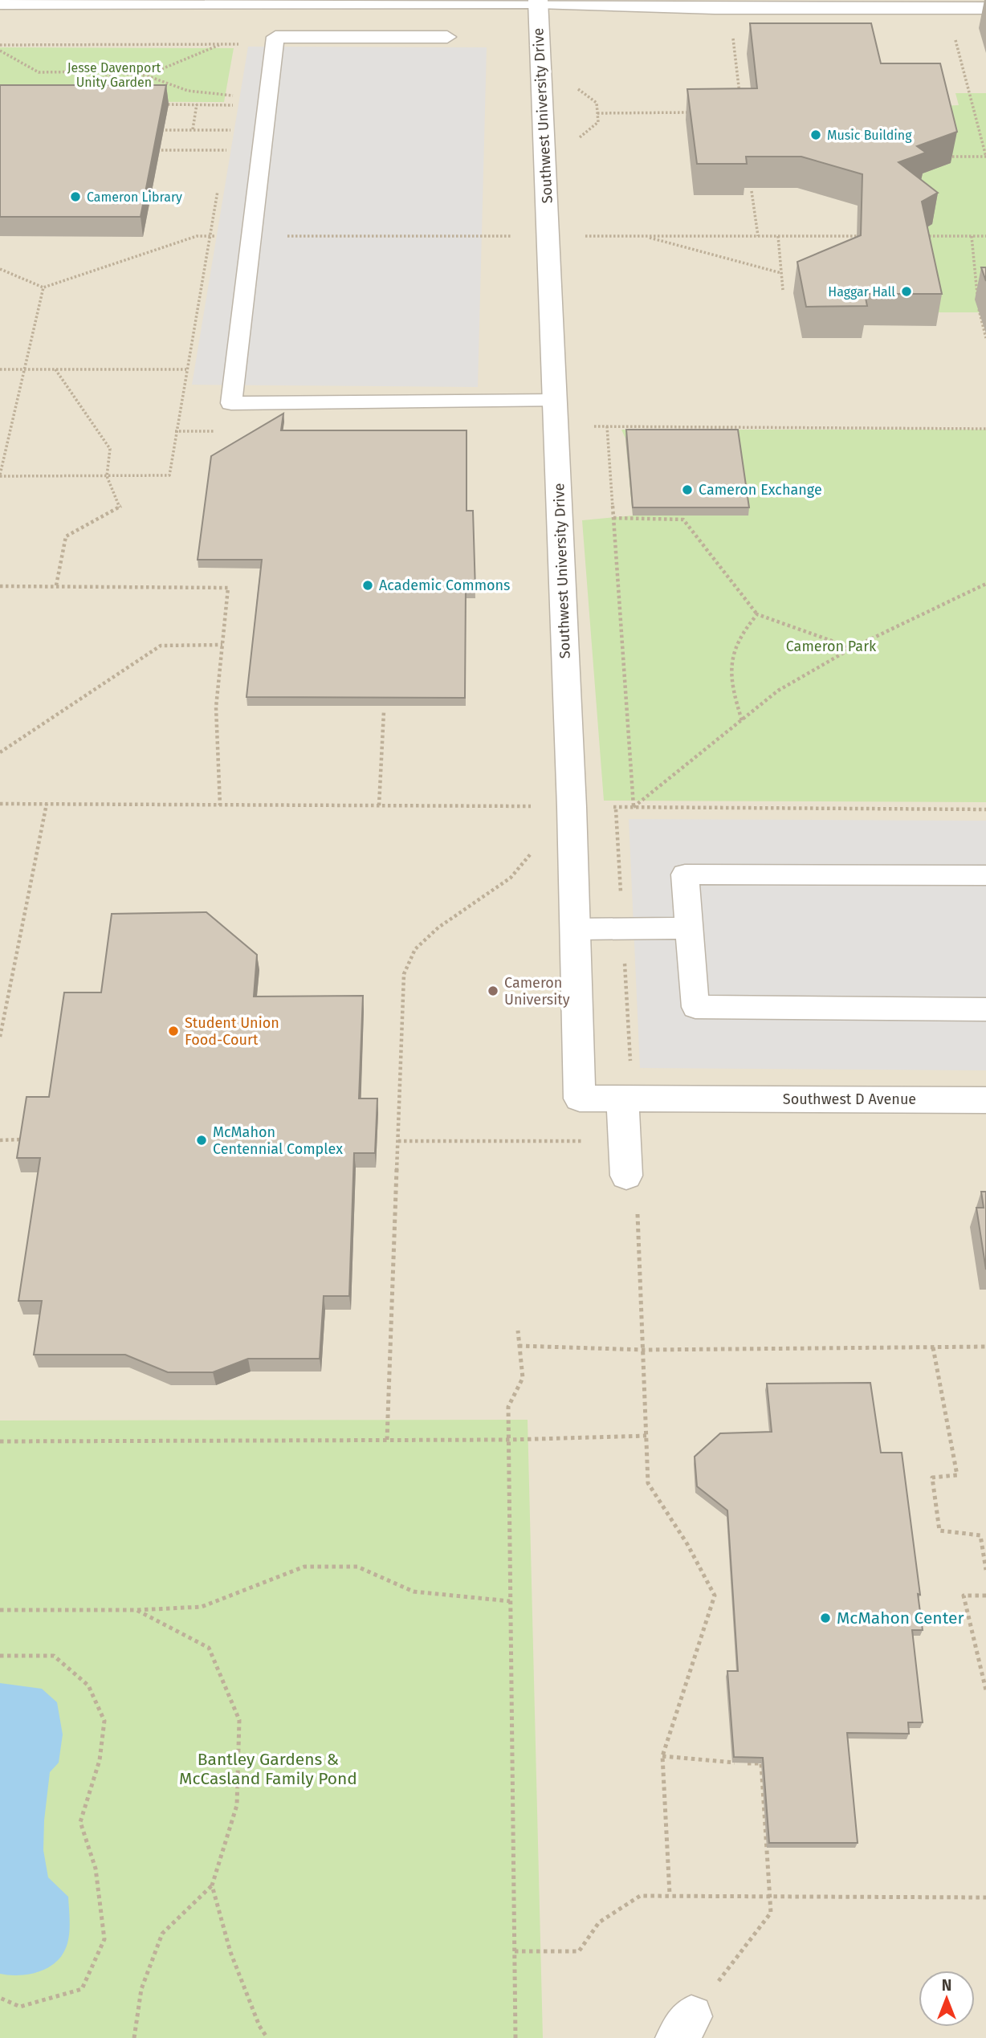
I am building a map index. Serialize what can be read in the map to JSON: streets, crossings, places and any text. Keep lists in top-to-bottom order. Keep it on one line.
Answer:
{"streets":{"street":["Southwest University Drive","Southwest D Avenue"]},"crossings":[["Southwest University Drive","Southwest D Avenue"]],"parks":["Jesse Davenport Unity Garden","Cameron Park","Bantley Gardens & McCasland Family Pond"],"places":["Music Building","Cameron Library","Haggar Hall","Cameron Exchange","Academic Commons","Cameron University","Student Union Food-Court","McMahon Centennial Complex","McMahon Center"],"north":"top"}
